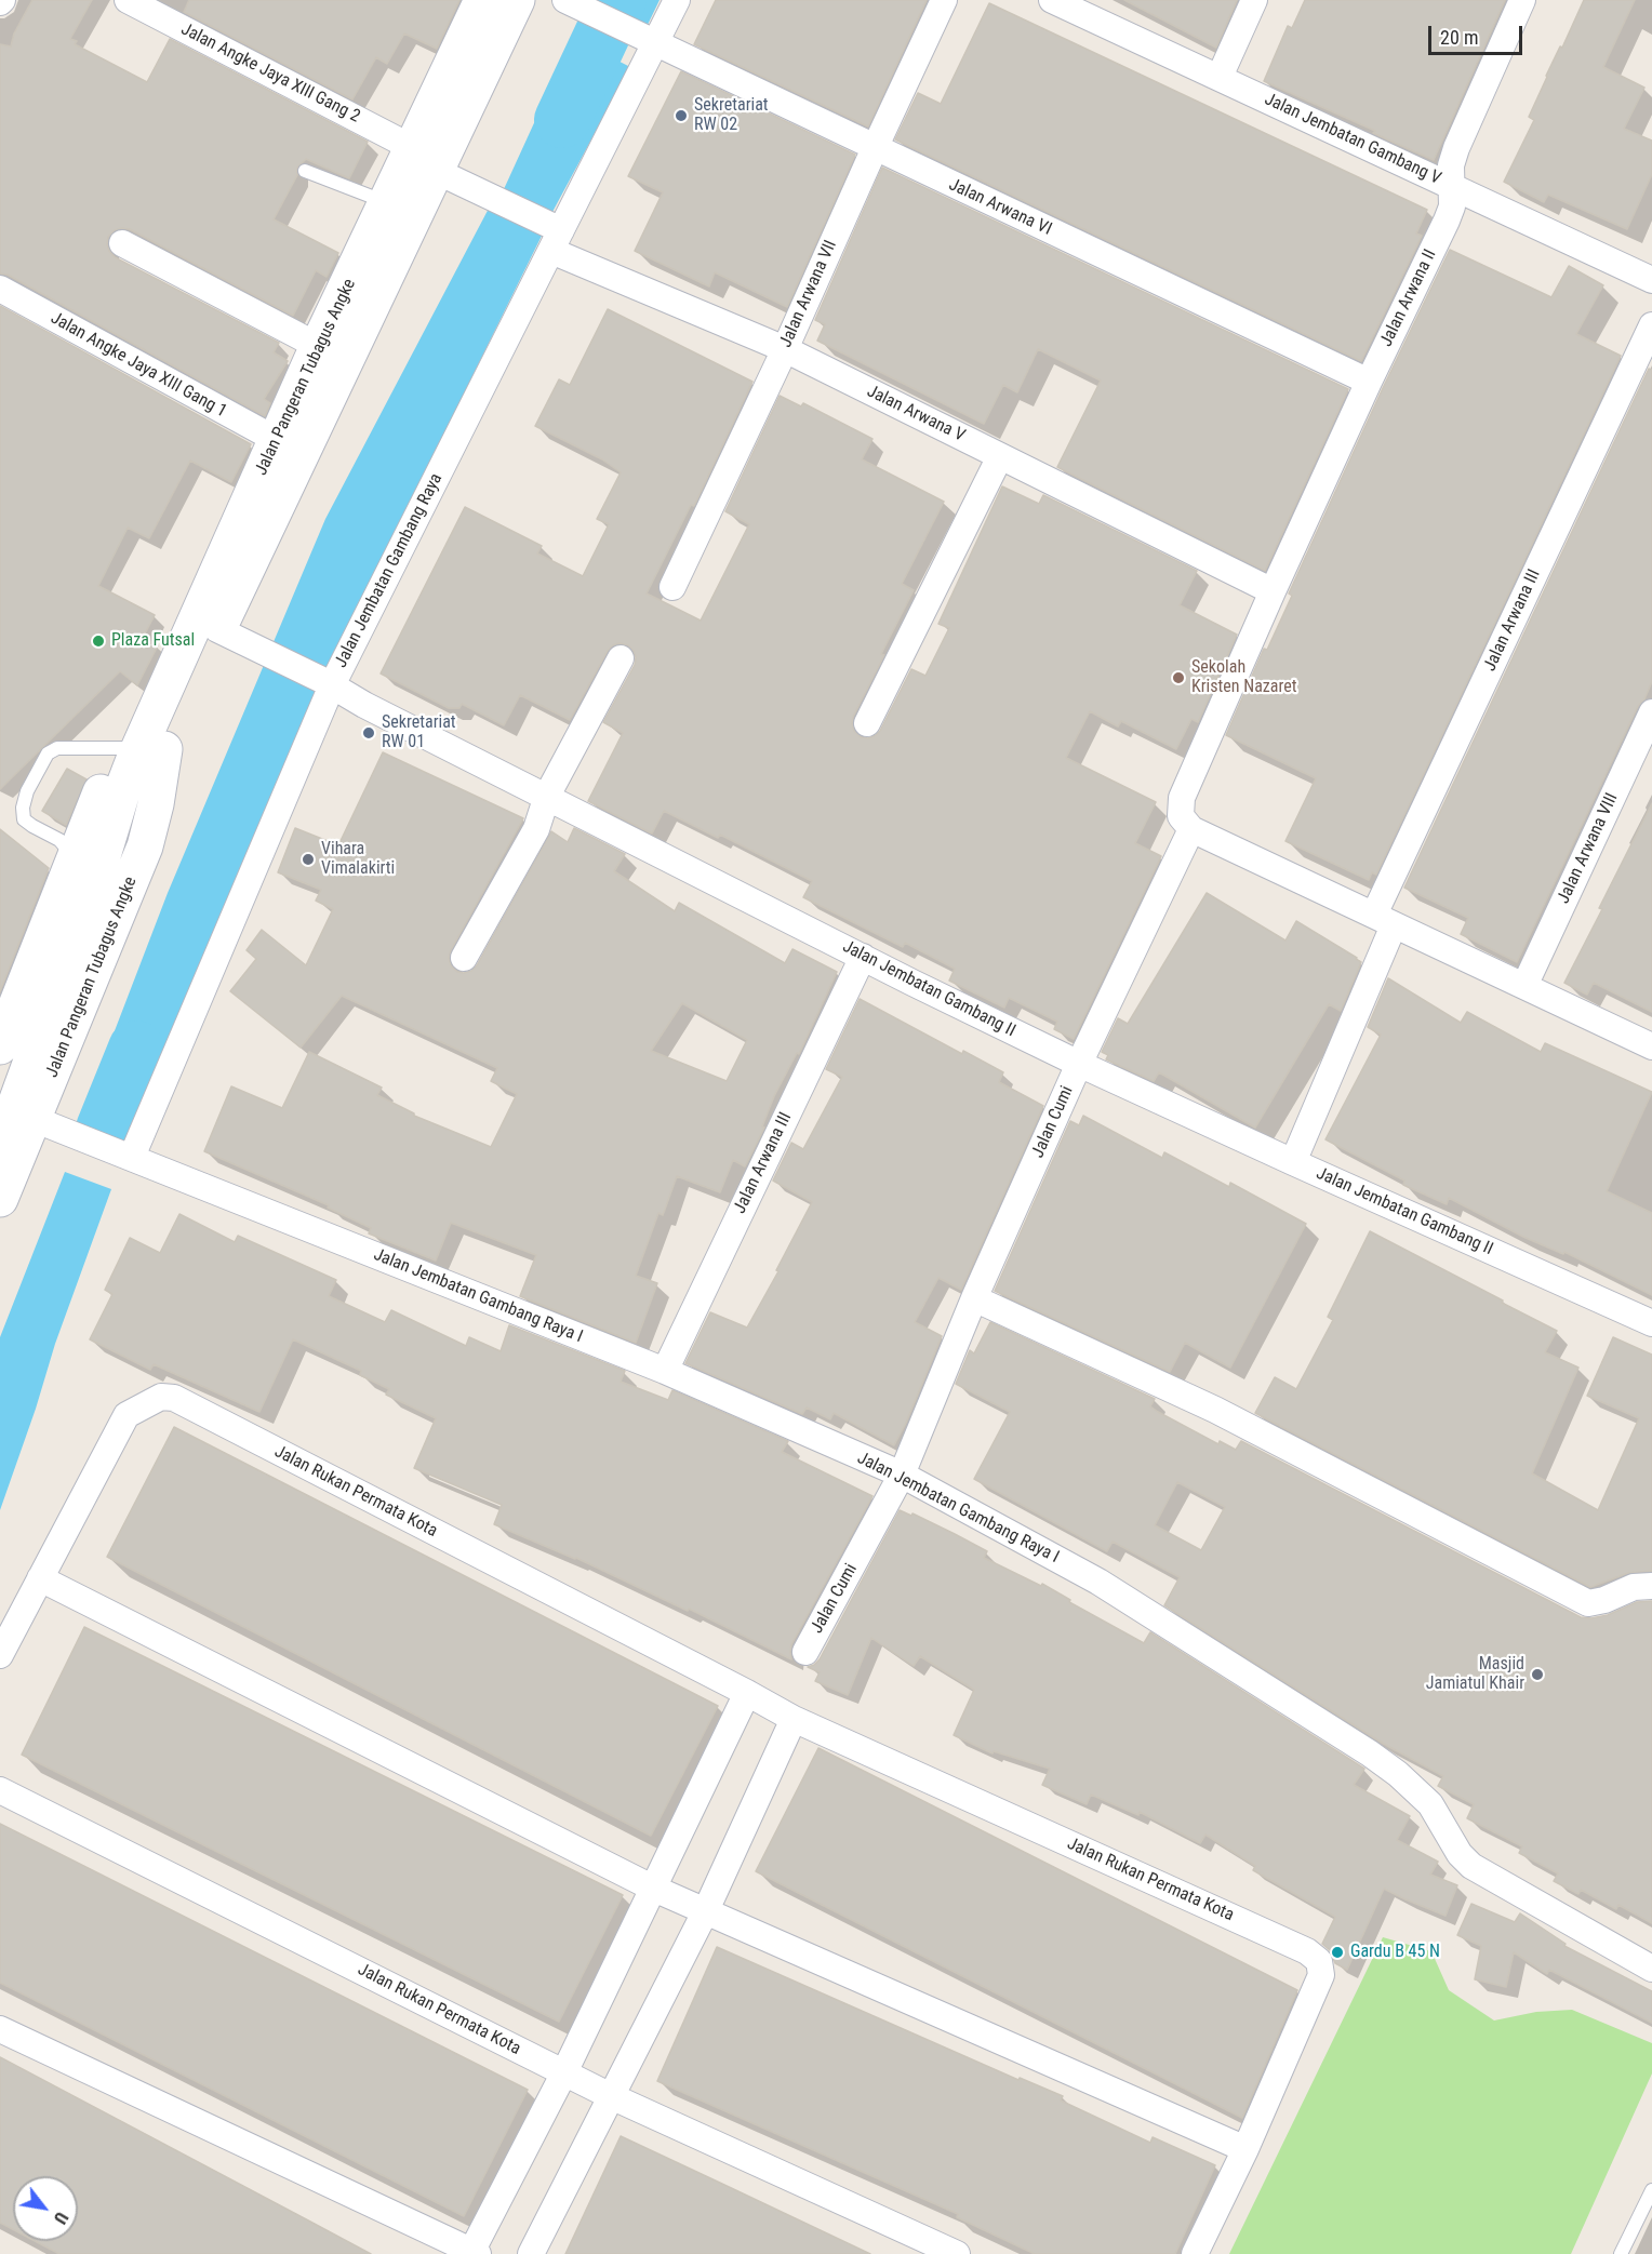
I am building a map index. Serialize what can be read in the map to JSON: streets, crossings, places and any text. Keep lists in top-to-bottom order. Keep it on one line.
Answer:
{"streets":{"main road":["Jalan Pangeran Tubagus Angke"],"street":["Jalan Angke Jaya XIII Gang 2","Jalan Jembatan Gambang V","Jalan Arwana VI","Jalan Arwana VII","Jalan Arwana II","Jalan Angke Jaya XIII Gang 1","Jalan Arwana V","Jalan Jembatan Gambang Raya","Jalan Arwana III","Jalan Arwana VIII","Jalan Jembatan Gambang II","Jalan Cumi","Jalan Jembatan Gambang Raya I","Jalan Rukan Permata Kota"]},"crossings":[["Jalan Angke Jaya XIII Gang 2","Jalan Pangeran Tubagus Angke"],["Jalan Angke Jaya XIII Gang 2","Jalan Arwana V"],["Jalan Jembatan Gambang V","Jalan Arwana II"],["Jalan Arwana VI","Jalan Arwana VII"],["Jalan Arwana VI","Jalan Arwana II"],["Jalan Arwana VI","Jalan Jembatan Gambang Raya"],["Jalan Arwana VII","Jalan Arwana V"],["Jalan Arwana II","Jalan Arwana V"],["Jalan Angke Jaya XIII Gang 1","Jalan Pangeran Tubagus Angke"],["Jalan Pangeran Tubagus Angke","Jalan Jembatan Gambang II"],["Jalan Pangeran Tubagus Angke","Jalan Jembatan Gambang Raya I"],["Jalan Arwana V","Jalan Jembatan Gambang Raya"],["Jalan Jembatan Gambang Raya","Jalan Jembatan Gambang II"],["Jalan Jembatan Gambang Raya","Jalan Jembatan Gambang Raya I"],["Jalan Arwana III","Jalan Jembatan Gambang II"],["Jalan Arwana III","Jalan Jembatan Gambang Raya I"],["Jalan Jembatan Gambang II","Jalan Cumi"],["Jalan Cumi","Jalan Jembatan Gambang Raya I"]],"places":["Sekretariat RW 02","Plaza Futsal","Sekolah Kristen Nazaret","Sekretariat RW 01","Vihara Vimalakirti","Masjid Jamiatul Khair","Gardu B 45 N"],"scale_bar":"20 m","north":"bottom right"}
